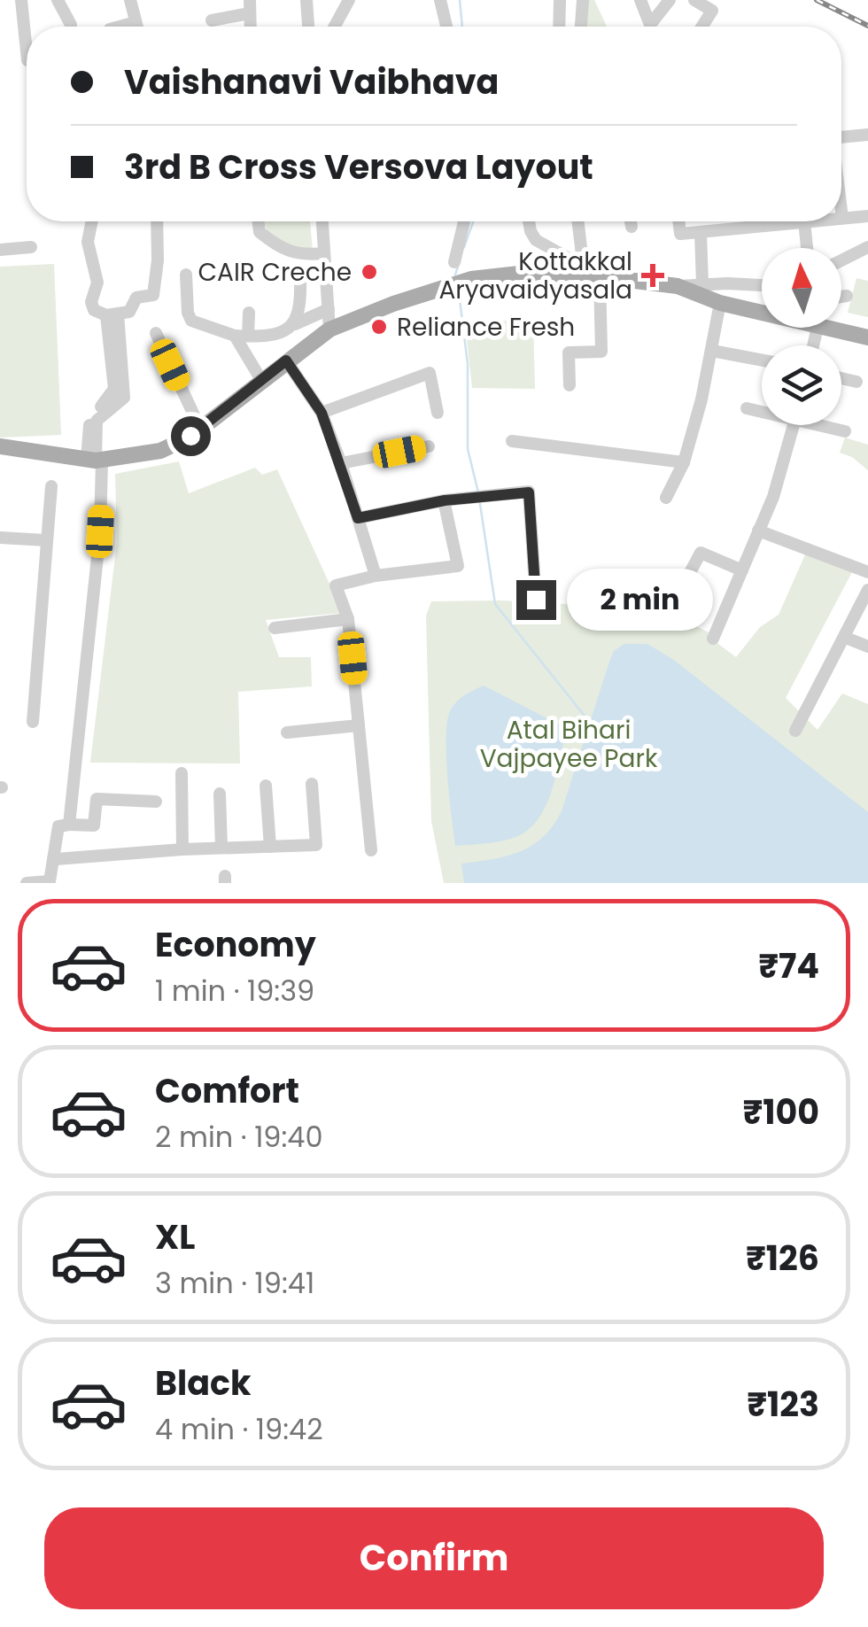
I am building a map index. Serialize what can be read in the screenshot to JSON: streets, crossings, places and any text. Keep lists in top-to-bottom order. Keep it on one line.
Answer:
{"parks":["Atal Bihari Vajpayee Park"],"places":{"other":["CAIR Creche","Reliance Fresh"],"health":["Kottakkal Aryavaidyasala"]},"north":"top","page":{"banner":["Vaishanavi Vaibhava","3rd B Cross Versova Layout"],"bubble":"2 min","list":[{"name":"Economy","note":"1 min · 19:39","value":"₹74"},{"name":"Comfort","note":"2 min · 19:40","value":"₹100"},{"name":"XL","note":"3 min · 19:41","value":"₹126"},{"name":"Black","note":"4 min · 19:42","value":"₹123"}],"buttons":"Confirm"}}
